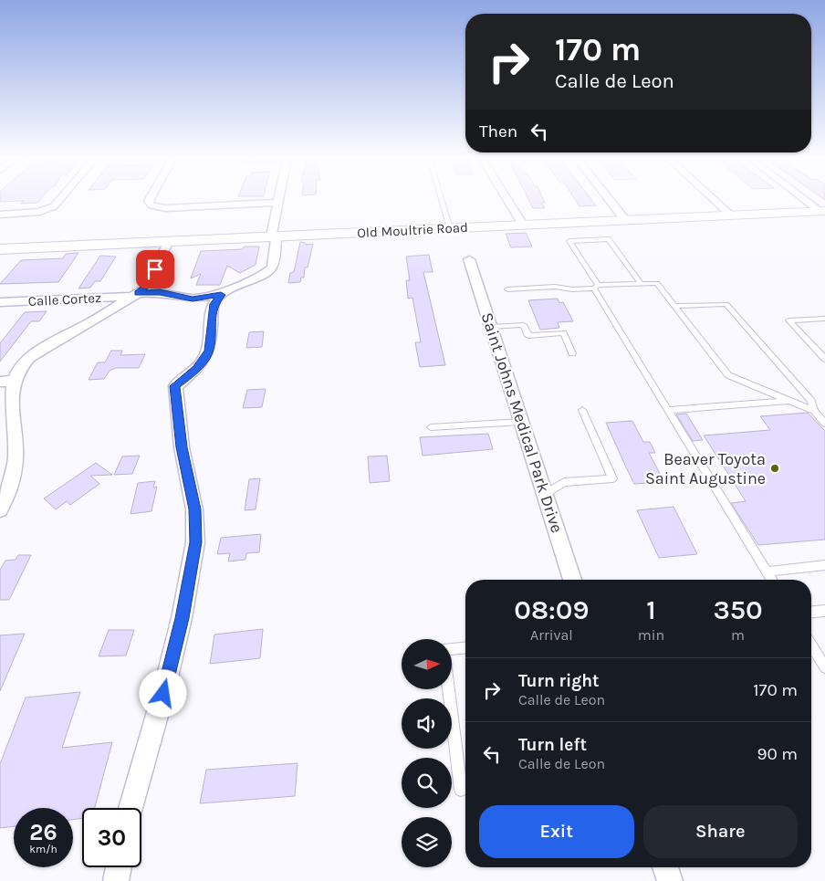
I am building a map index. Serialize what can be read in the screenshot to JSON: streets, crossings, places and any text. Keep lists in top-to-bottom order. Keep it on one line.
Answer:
{"streets":{"main road":["Old Moultrie Road"],"street":["Calle Cortez","Saint Johns Medical Park Drive"]},"crossings":[["Old Moultrie Road","Calle Cortez"]],"places":["Beaver Toyota Saint Augustine"],"north":"right","page":{"turn":["170 m","Calle de Leon"],"then":"Then","eta":["08:09","Arrival","1","min","350","m"],"list":[{"name":"Turn right","note":"Calle de Leon","value":"170 m"},{"name":"Turn left","note":"Calle de Leon","value":"90 m"}],"buttons":["Exit","Share"],"speed":"26 km/h","limit":"30"}}
